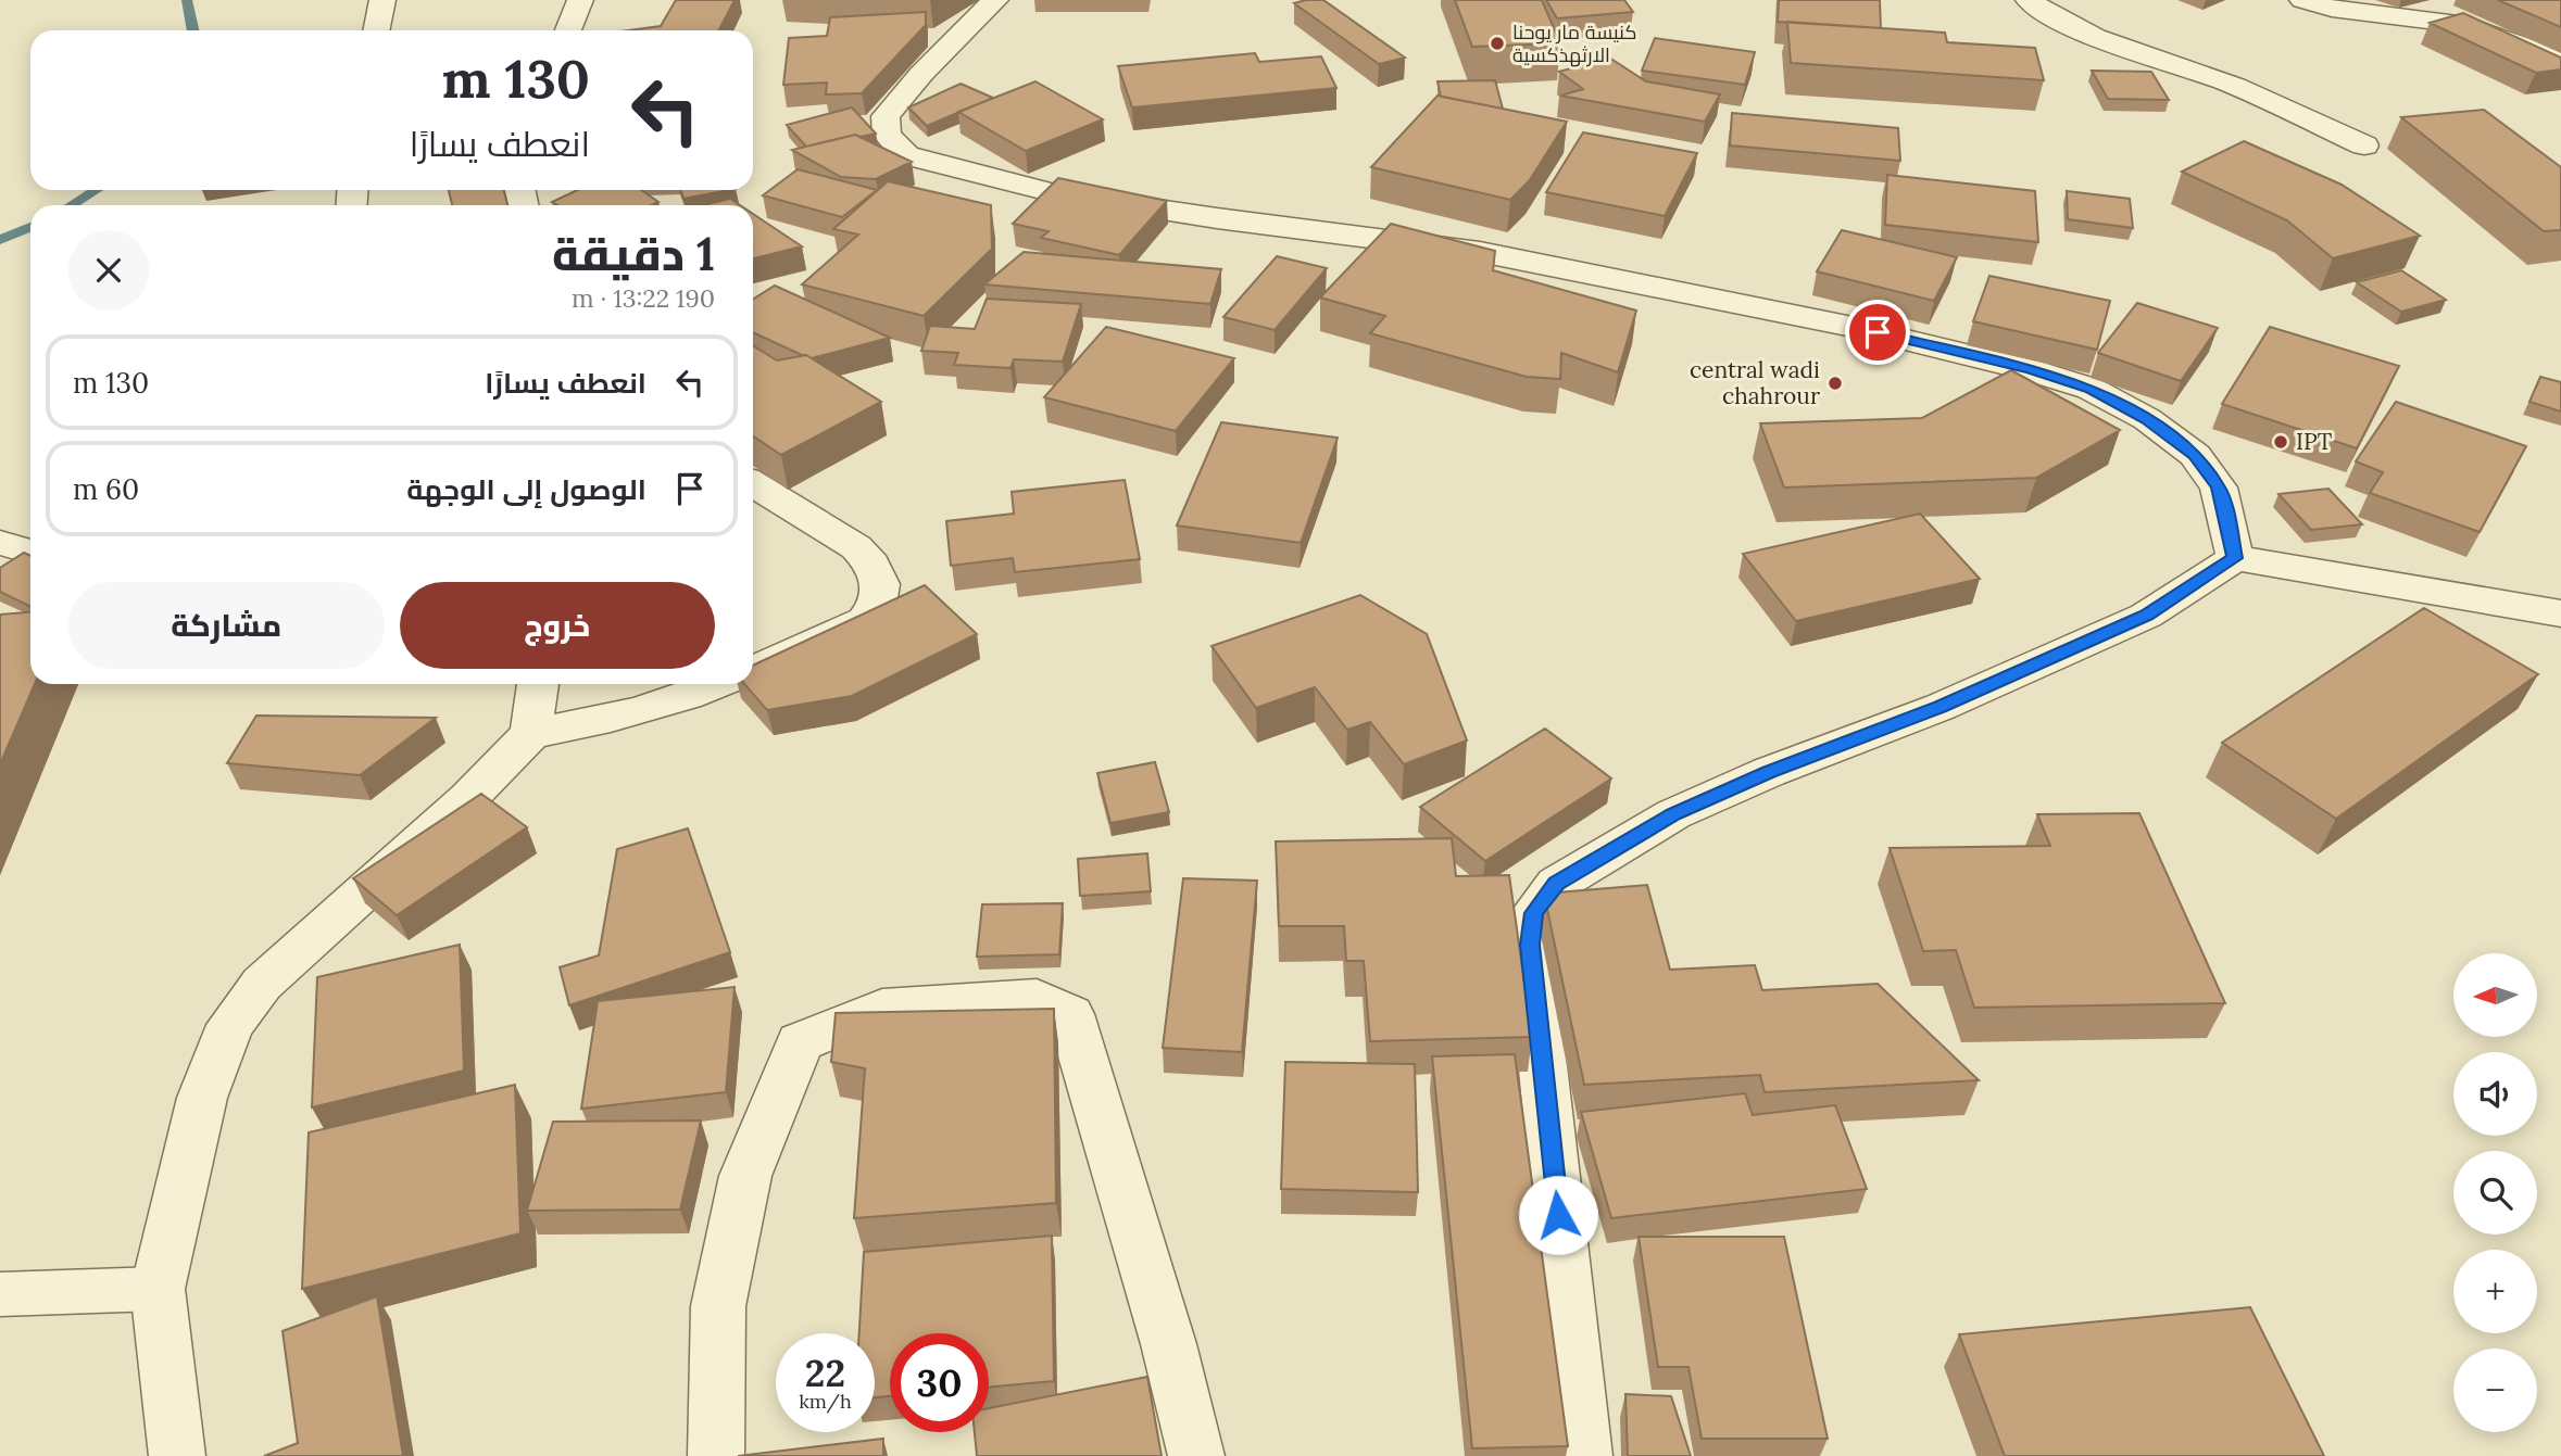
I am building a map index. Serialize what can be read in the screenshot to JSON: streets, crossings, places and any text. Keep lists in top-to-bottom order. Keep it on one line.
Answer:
{"places":["كنيسة مار يوحنا الارثهذكسية","central wadi chahrour","IPT"],"north":"left","page":{"turn":["130 m","انعطف يسارًا"],"heading":["1 دقيقة","190 m · 13:22"],"list":[{"name":"انعطف يسارًا","value":"130 m"},{"name":"الوصول إلى الوجهة","value":"60 m"}],"buttons":["خروج","مشاركة"],"map_buttons":["+","−"],"speed":"22 km/h","limit":"30"}}
